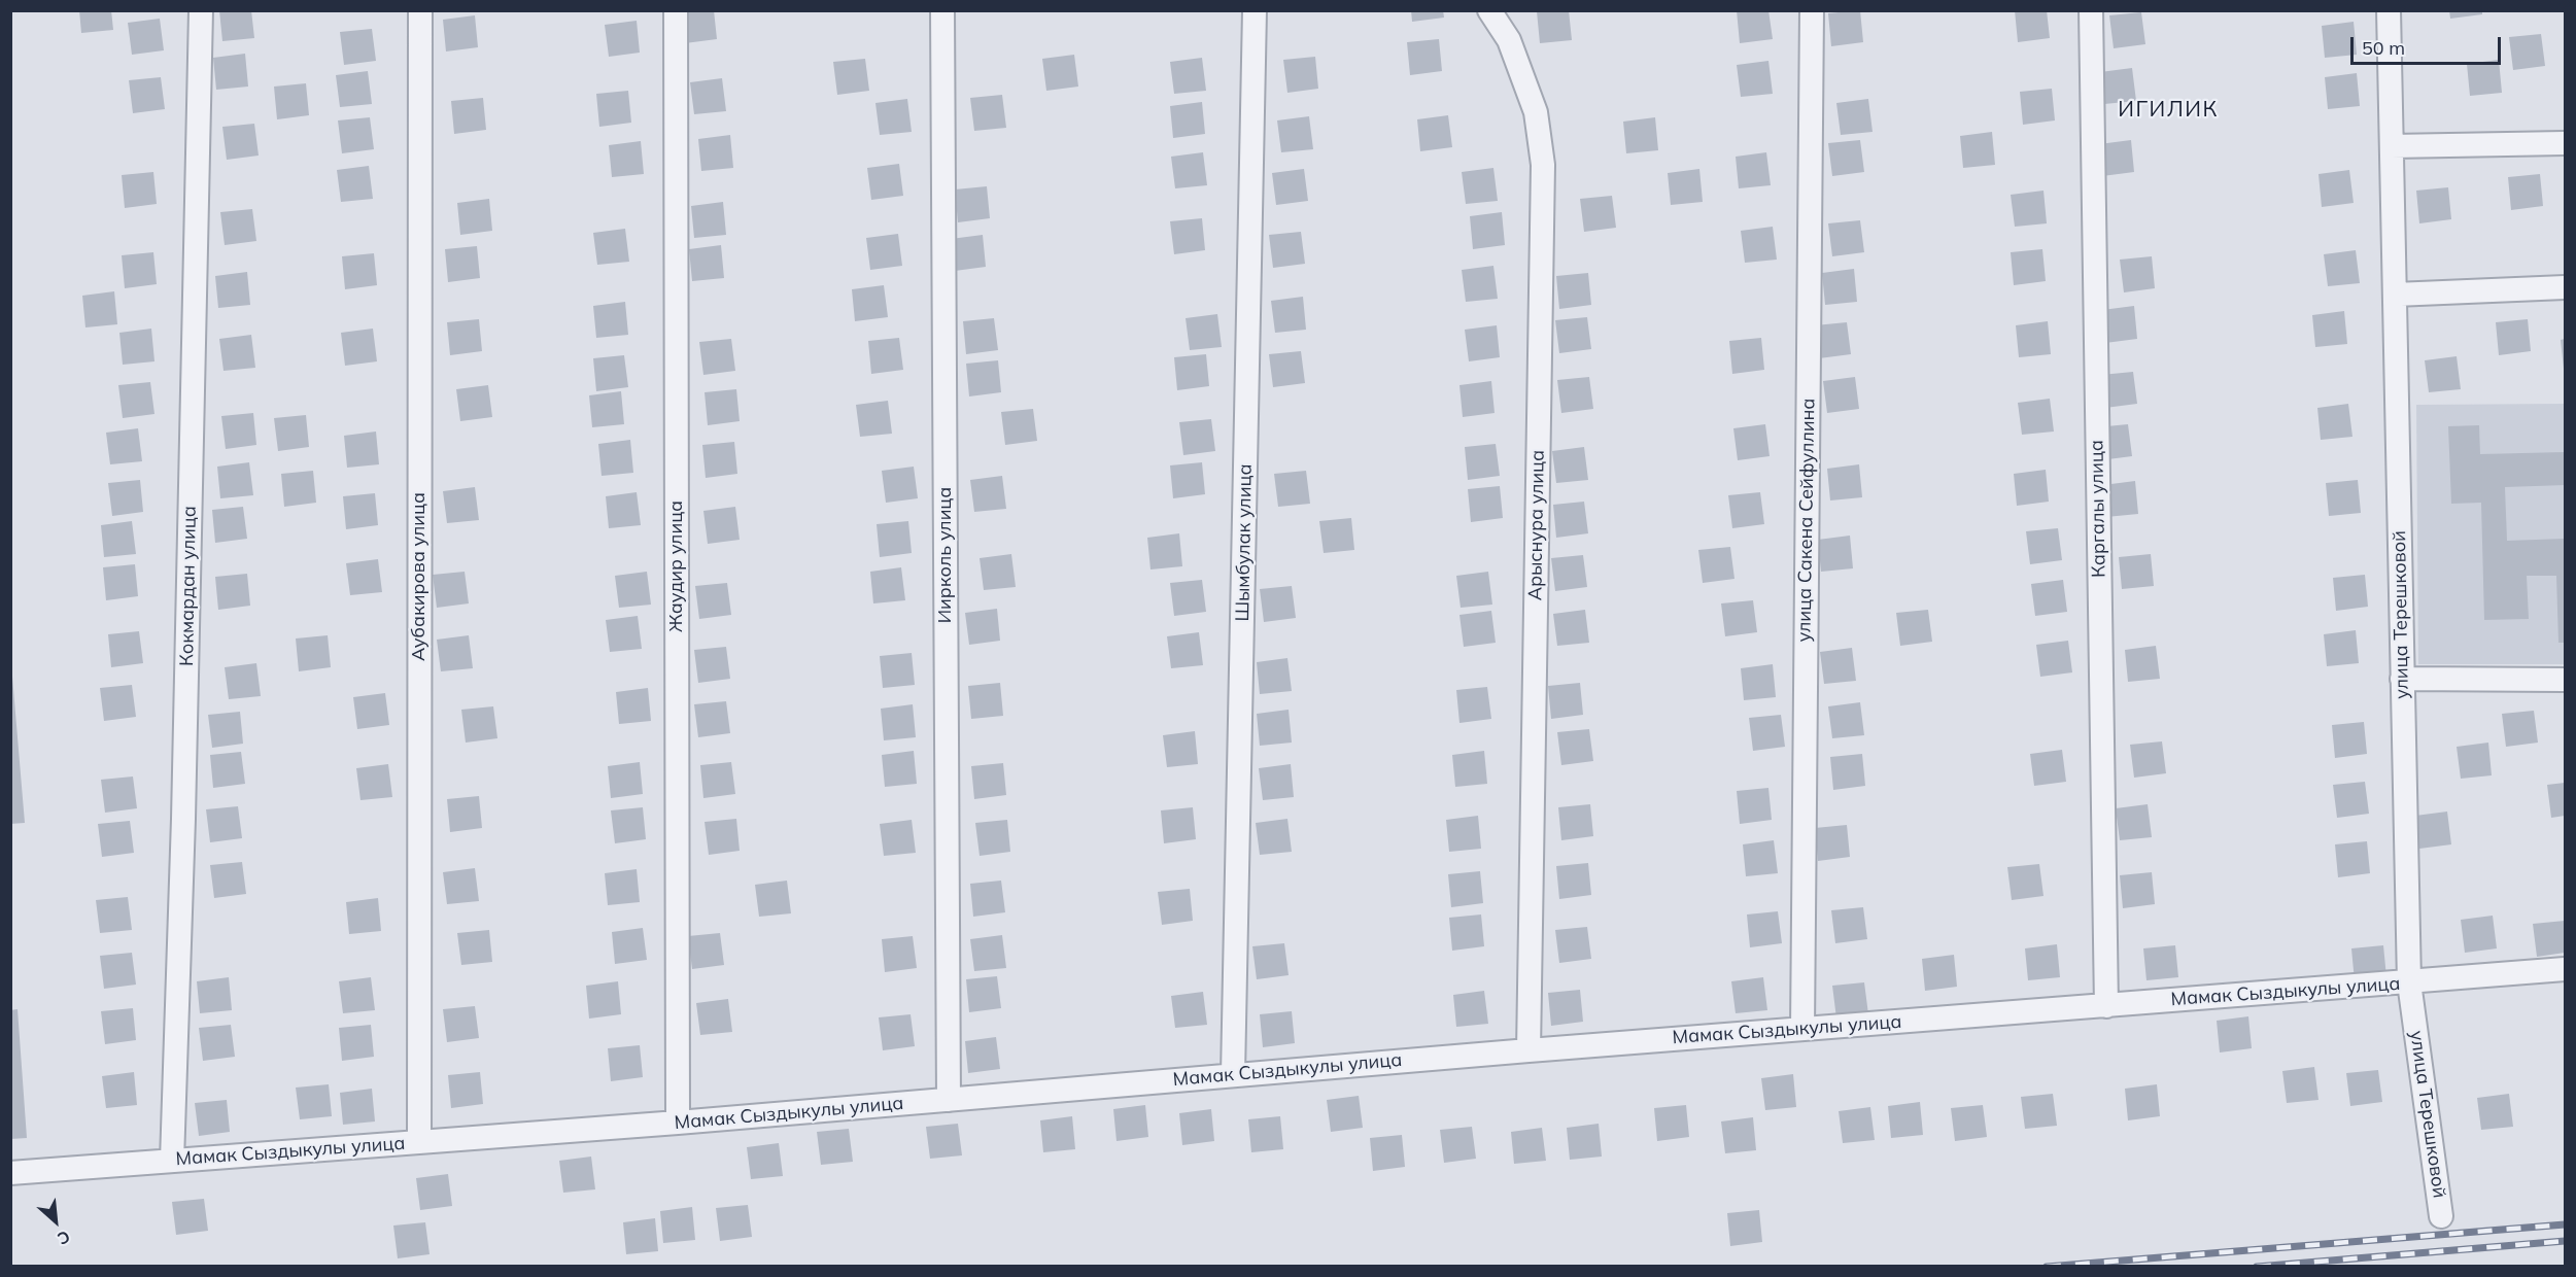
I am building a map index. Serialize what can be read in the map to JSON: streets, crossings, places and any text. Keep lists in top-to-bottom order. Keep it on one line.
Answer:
{"streets":{"street":["Каргалы улица","улица Сакена Сейфуллина","Арыснура улица","Шымбулак улица","Иирколь улица","Жаудир улица","Аубакирова улица","Кокмардан улица","улица Терешковой","Мамак Сыздыкулы улица"]},"crossings":[["Каргалы улица","Мамак Сыздыкулы улица"],["улица Сакена Сейфуллина","Мамак Сыздыкулы улица"],["Арыснура улица","Мамак Сыздыкулы улица"],["Шымбулак улица","Мамак Сыздыкулы улица"],["Иирколь улица","Мамак Сыздыкулы улица"],["Жаудир улица","Мамак Сыздыкулы улица"],["Аубакирова улица","Мамак Сыздыкулы улица"],["Кокмардан улица","Мамак Сыздыкулы улица"],["улица Терешковой","Мамак Сыздыкулы улица"]],"districts":["ИГИЛИК"],"scale_bar":"50 m","north":"bottom right"}
